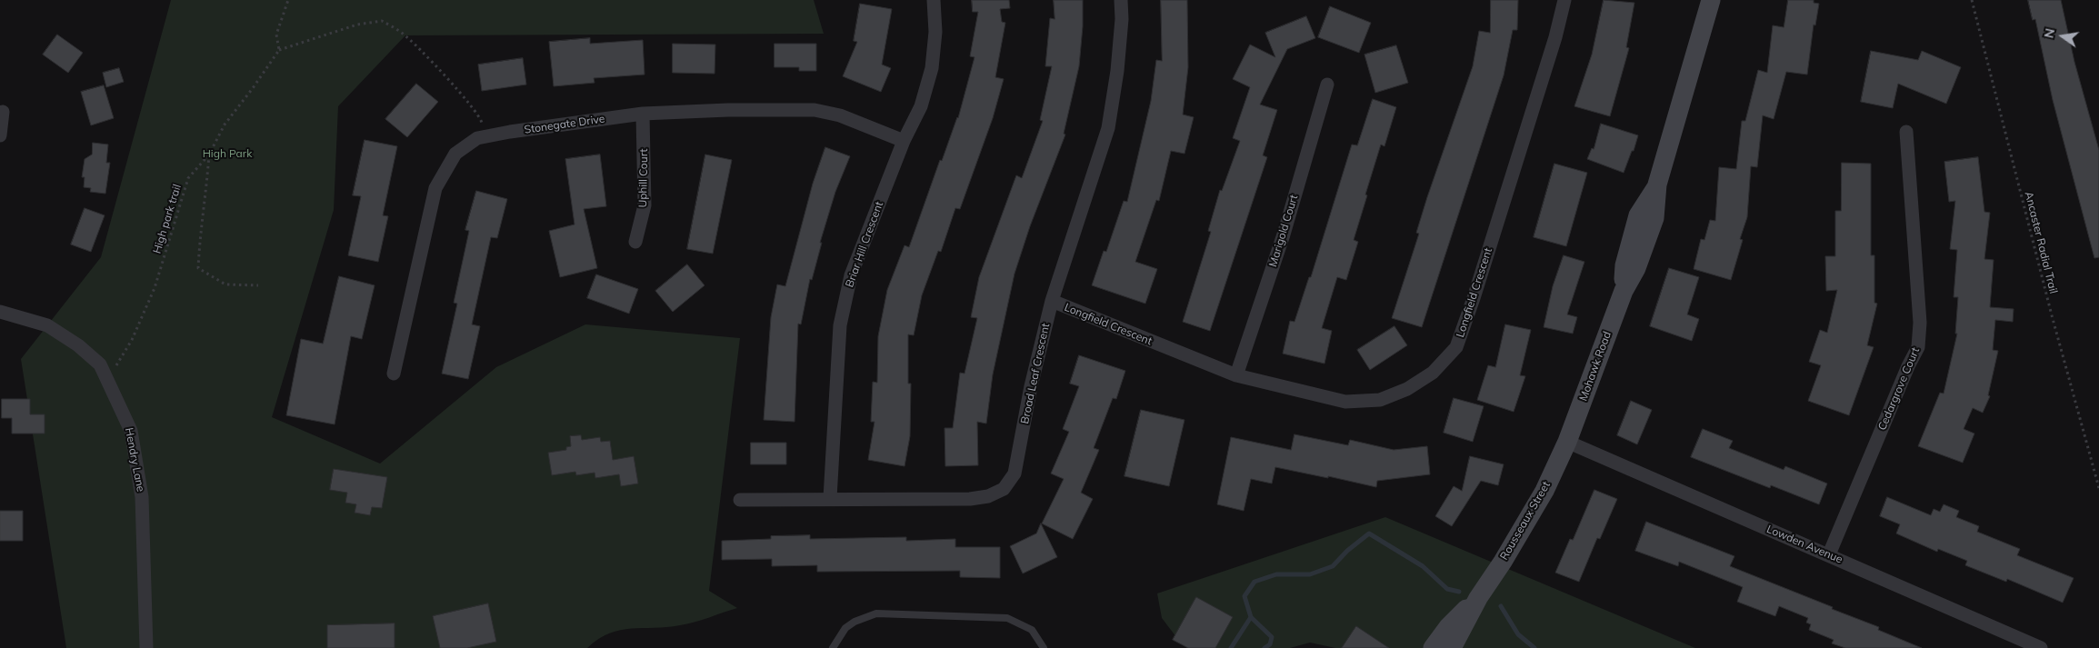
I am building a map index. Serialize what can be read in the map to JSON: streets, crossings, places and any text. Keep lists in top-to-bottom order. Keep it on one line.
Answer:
{"streets":{"main road":["Mohawk Road","Rousseaux Street"],"street":["Stonegate Drive","Uphill Court","Marigold Court","Briar Hill Crescent","Longfield Crescent","Broad Leaf Crescent","Cedargrove Court","Hendry Lane","Lowden Avenue"],"path":["High park trail","Ancaster Radial Trail"]},"crossings":[["Stonegate Drive","Uphill Court"],["Stonegate Drive","Briar Hill Crescent"],["High park trail","Hendry Lane"],["Marigold Court","Longfield Crescent"],["Briar Hill Crescent","Broad Leaf Crescent"],["Longfield Crescent","Broad Leaf Crescent"],["Mohawk Road","Rousseaux Street"],["Mohawk Road","Lowden Avenue"],["Cedargrove Court","Lowden Avenue"],["Rousseaux Street","Lowden Avenue"]],"parks":["High Park"],"north":"left"}
